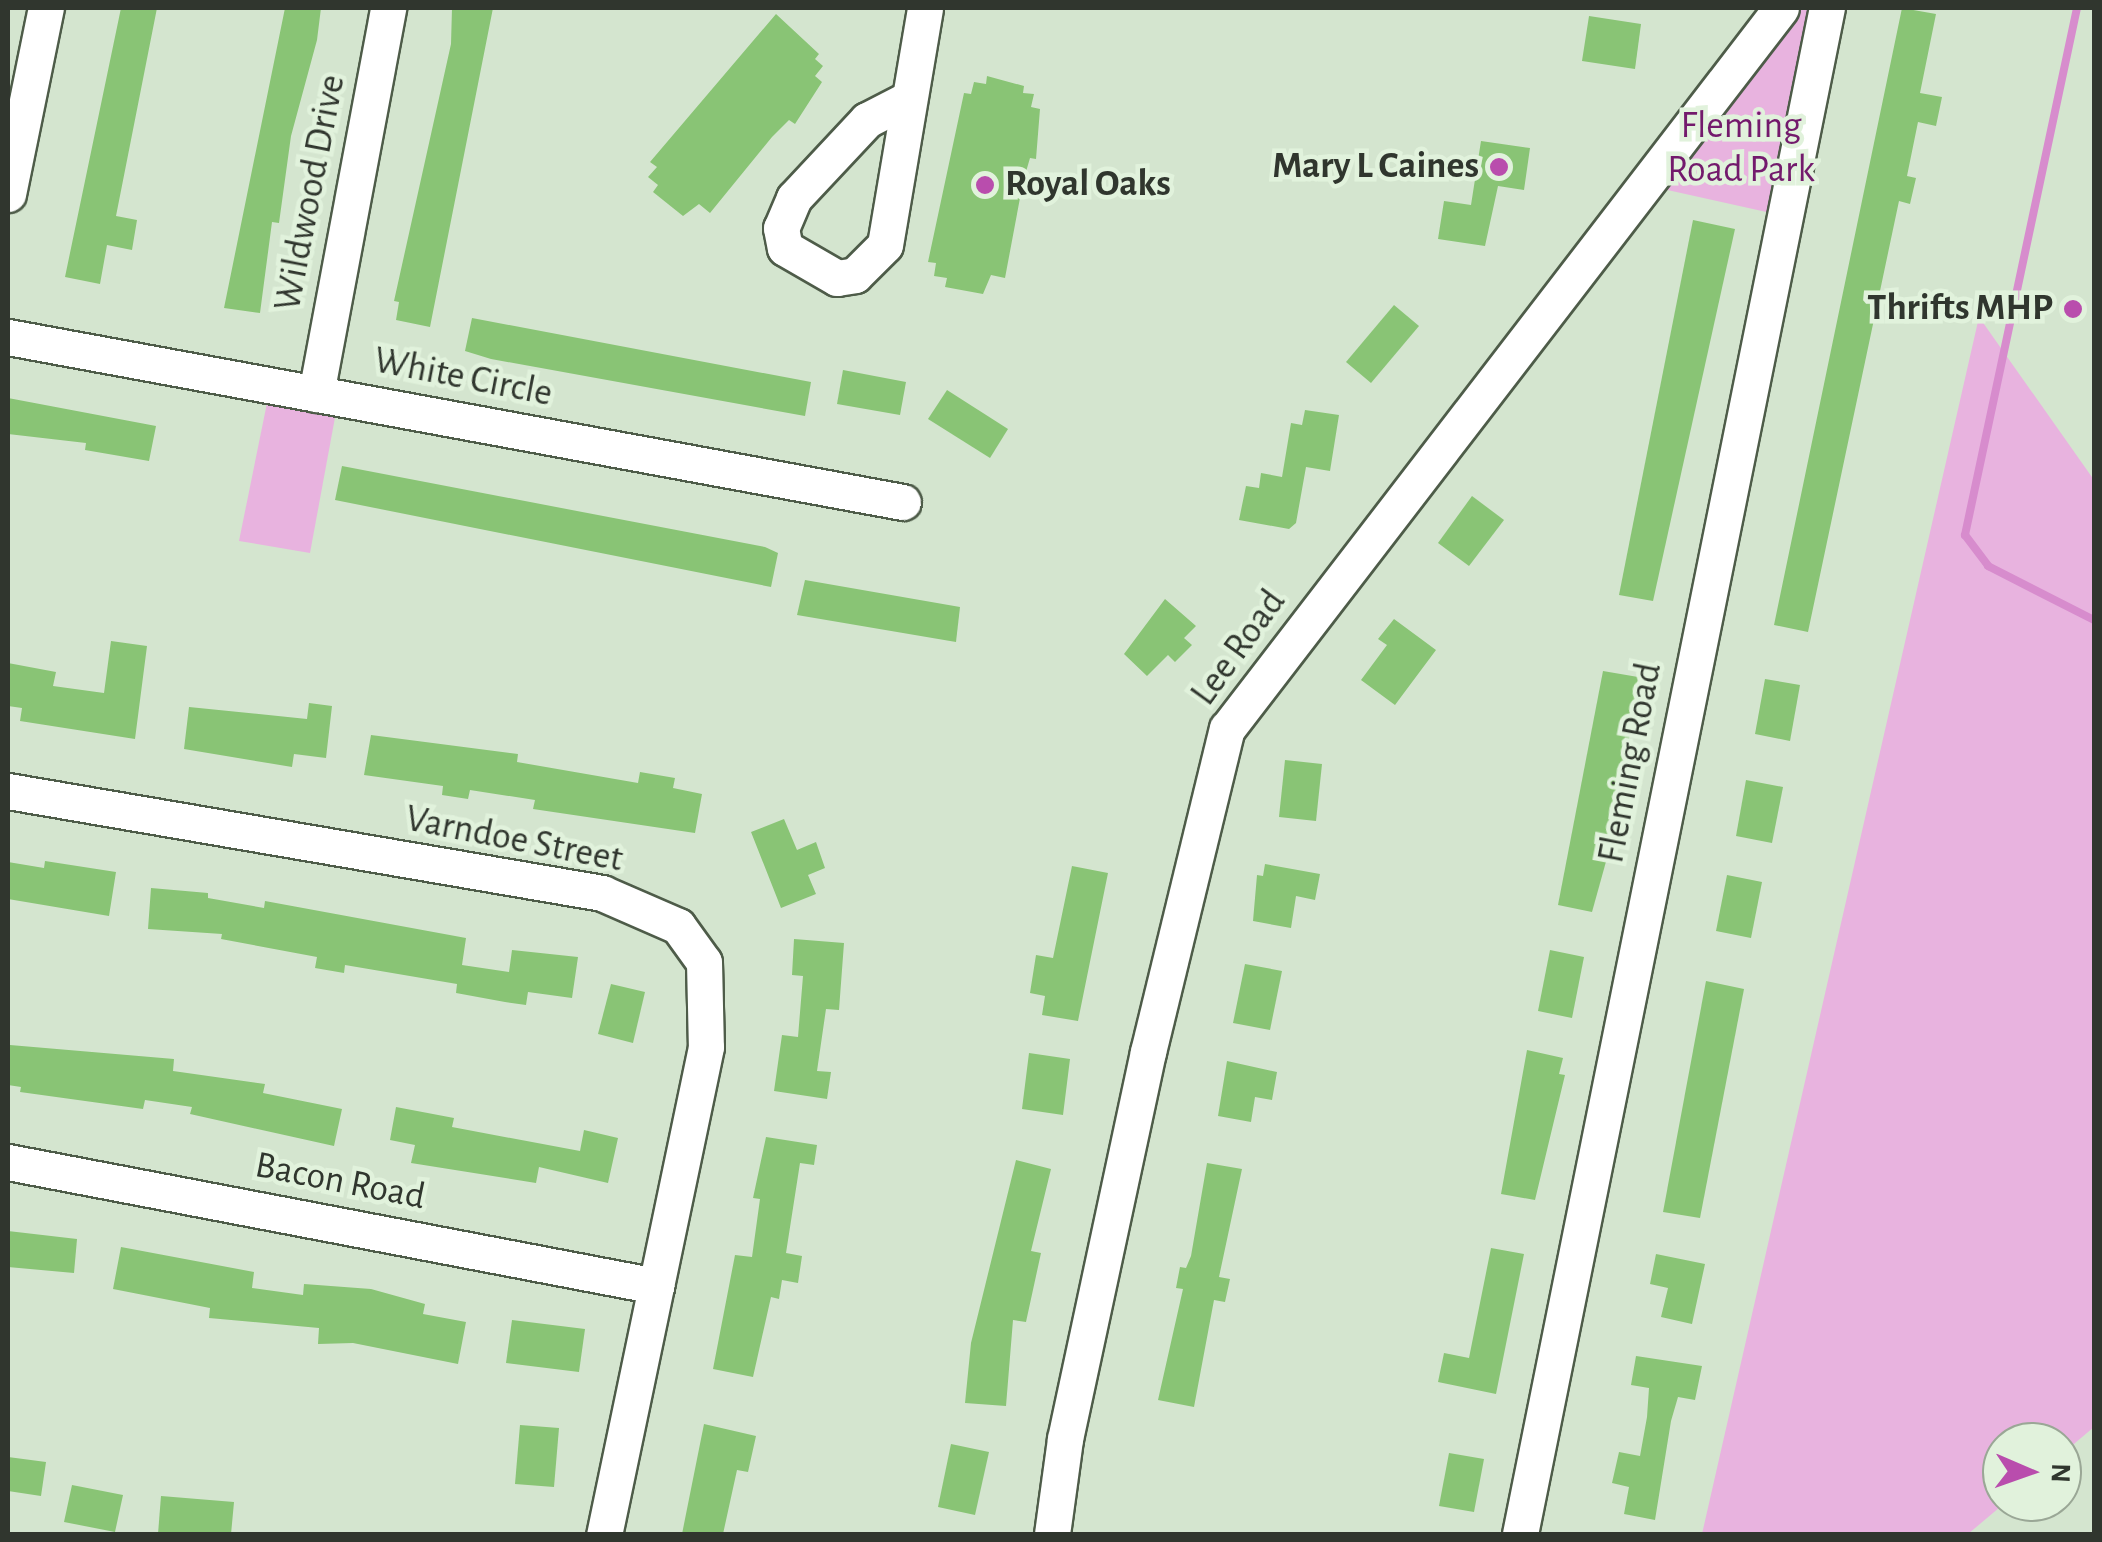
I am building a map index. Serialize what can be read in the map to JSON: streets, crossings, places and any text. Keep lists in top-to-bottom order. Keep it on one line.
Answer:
{"streets":{"street":["Wildwood Drive","White Circle","Lee Road","Fleming Road","Varndoe Street","Bacon Road"]},"crossings":[["Wildwood Drive","White Circle"],["Varndoe Street","Bacon Road"]],"parks":["Fleming Road Park"],"places":["Mary L Caines","Royal Oaks","Thrifts MHP"],"north":"right"}
